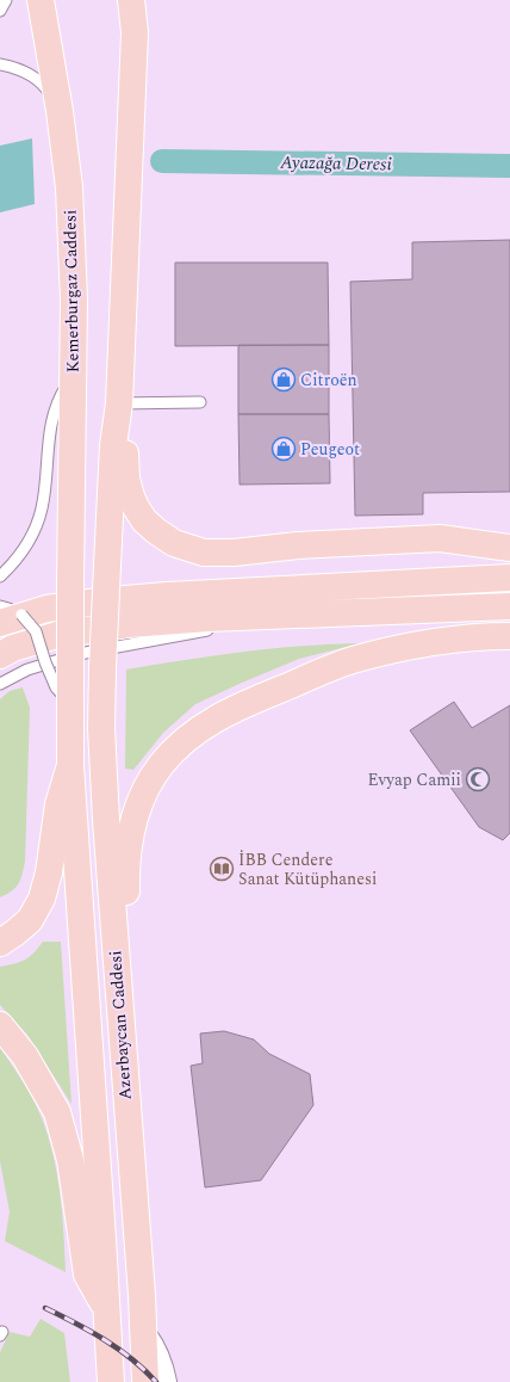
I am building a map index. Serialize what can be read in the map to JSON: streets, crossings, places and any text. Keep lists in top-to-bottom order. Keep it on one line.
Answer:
{"streets":{"main road":["Kemerburgaz Caddesi","Azerbaycan Caddesi"]},"crossings":[["Kemerburgaz Caddesi","Azerbaycan Caddesi"]],"water":["Ayazağa Deresi"],"places":{"shop":["Citroën","Peugeot"],"mosque":["Evyap Camii"],"library":["İBB Cendere Sanat Kütüphanesi"]}}
